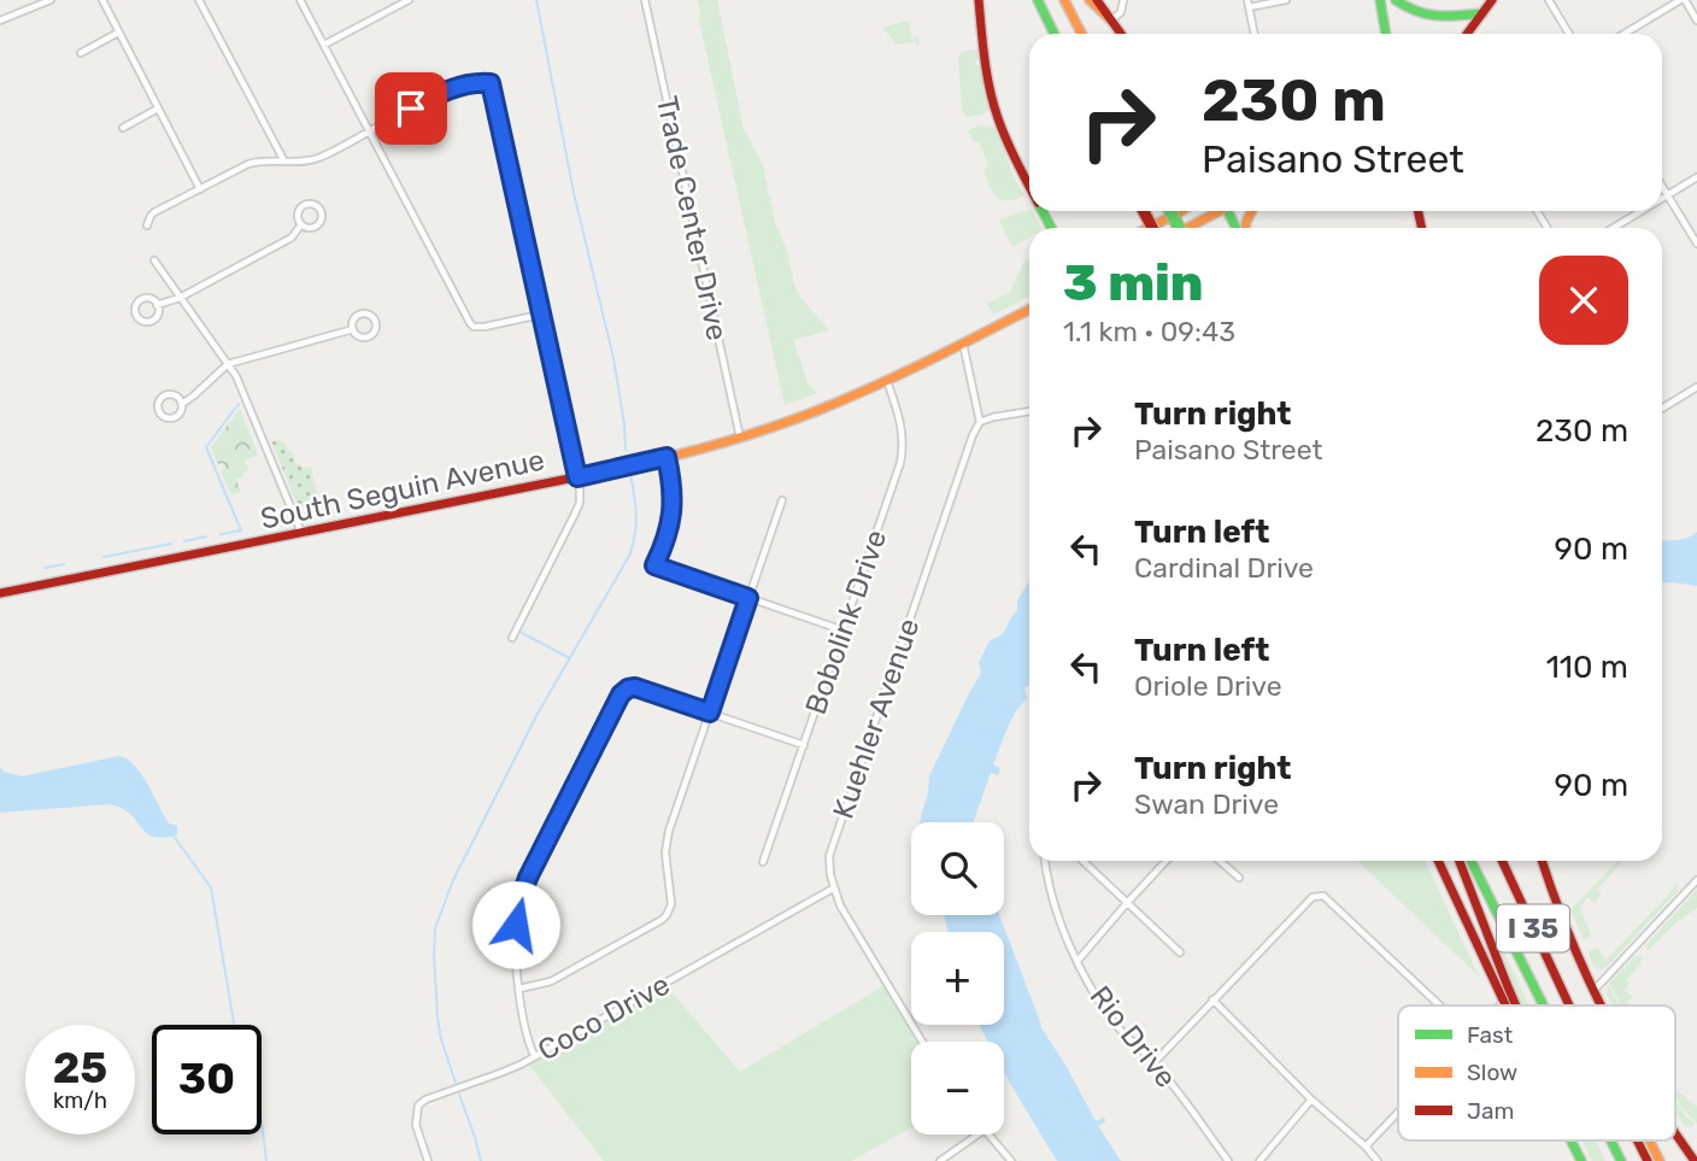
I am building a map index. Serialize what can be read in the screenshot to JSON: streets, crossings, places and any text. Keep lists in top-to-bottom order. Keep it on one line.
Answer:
{"streets":{"main road":["South Seguin Avenue","I 35"],"street":["Trade Center Drive","Bobolink Drive","Kuehler Avenue","Coco Drive","Rio Drive"]},"crossings":[["Trade Center Drive","South Seguin Avenue"],["South Seguin Avenue","Bobolink Drive"],["Kuehler Avenue","Coco Drive"]],"legend":["Fast","Slow","Jam"],"page":{"turn":["230 m","Paisano Street"],"heading":["3 min","1.1 km · 09:43"],"list":[{"name":"Turn right","note":"Paisano Street","value":"230 m"},{"name":"Turn left","note":"Cardinal Drive","value":"90 m"},{"name":"Turn left","note":"Oriole Drive","value":"110 m"},{"name":"Turn right","note":"Swan Drive","value":"90 m"}],"map_buttons":["+","−"],"speed":"25 km/h","limit":"30"}}
